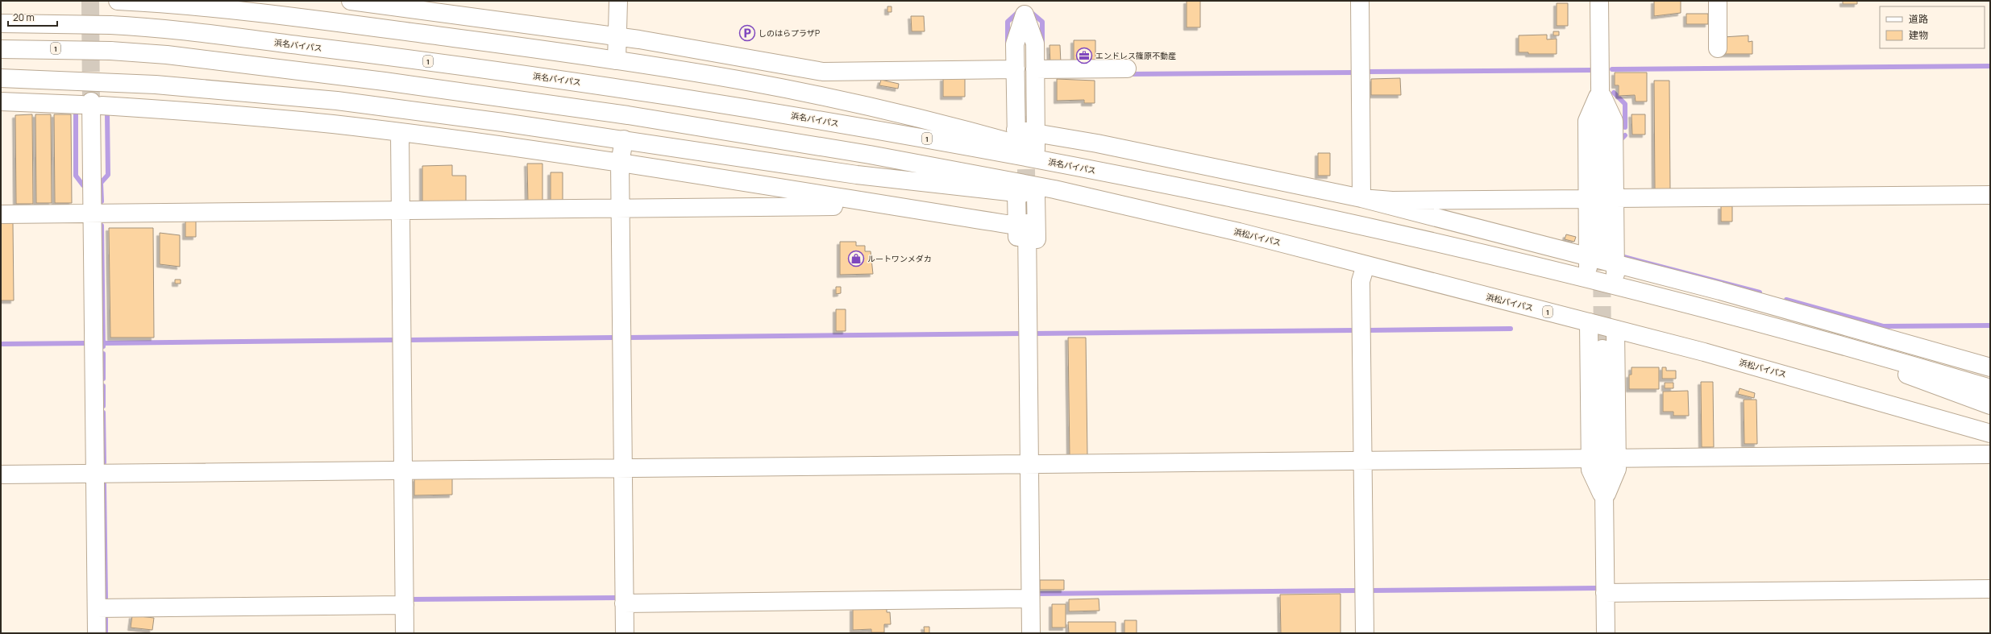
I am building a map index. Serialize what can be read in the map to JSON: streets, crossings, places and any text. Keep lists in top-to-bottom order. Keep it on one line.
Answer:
{"streets":{"main road":["浜名バイパス","1","浜松バイパス"]},"crossings":[["浜名バイパス","1"],["1","浜松バイパス"]],"places":{"parking":["しのはらプラザP"],"office":["エンドレス篠原不動産"],"shop":["ルートワンメダカ"]},"legend":["道路","建物"],"scale_bar":"20 m"}
